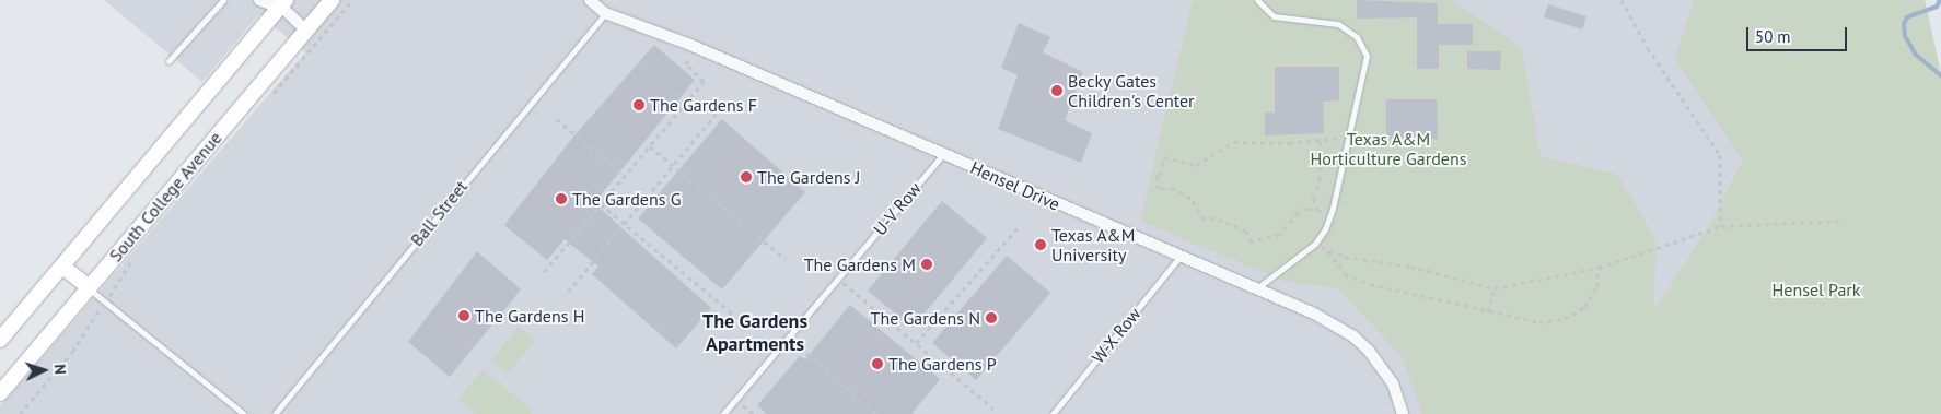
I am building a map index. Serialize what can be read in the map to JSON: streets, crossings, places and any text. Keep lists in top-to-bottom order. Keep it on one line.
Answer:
{"streets":{"main road":["South College Avenue"],"street":["Hensel Drive"],"lane":["U-V Row","Ball Street","W-X Row"]},"crossings":[["Hensel Drive","U-V Row"],["Hensel Drive","Ball Street"],["Hensel Drive","W-X Row"]],"districts":["The Gardens Apartments"],"parks":["Texas A&M Horticulture Gardens","Hensel Park"],"places":["Becky Gates Children's Center","The Gardens F","The Gardens J","The Gardens G","Texas A&M University","The Gardens M","The Gardens H","The Gardens N","The Gardens P"],"scale_bar":"50 m","north":"right"}
